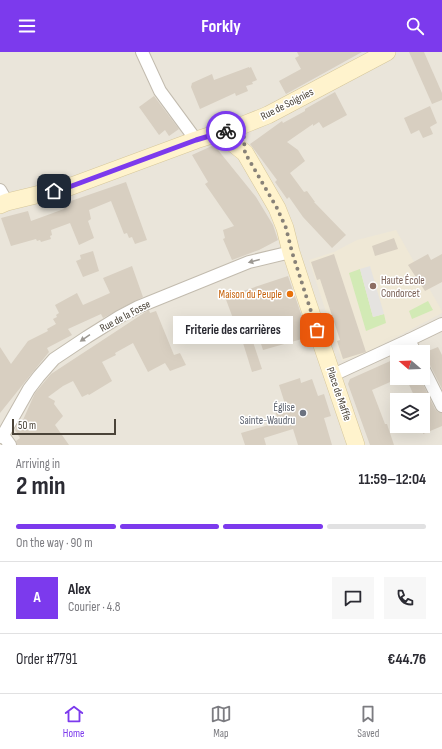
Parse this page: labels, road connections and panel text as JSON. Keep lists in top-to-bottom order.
{
  "streets": {
    "street": ["Rue de Soignies", "Rue de la Fosse", "Place de Maffle"]
  },
  "crossings": [
    ["Rue de la Fosse", "Place de Maffle"]
  ],
  "one_way": ["Rue de la Fosse"],
  "places": [
    "Haute École Condorcet",
    "Maison du Peuple",
    "Friterie des carrières",
    "Église Sainte-Waudru"
  ],
  "scale_bar": "50 m",
  "north": "left",
  "page": {
    "header": "Forkly",
    "bubble": "Friterie des carrières",
    "scale": "50 m",
    "heading": ["2 min", "Arriving in", "11:59–12:04"],
    "panel": [
      "Alex",
      "Courier · 4.8",
      "Order #7791",
      "€44.76"
    ],
    "bar": "On the way · 90 m",
    "round": "A",
    "tabs": ["Home", "Map", "Saved"]
  }
}
